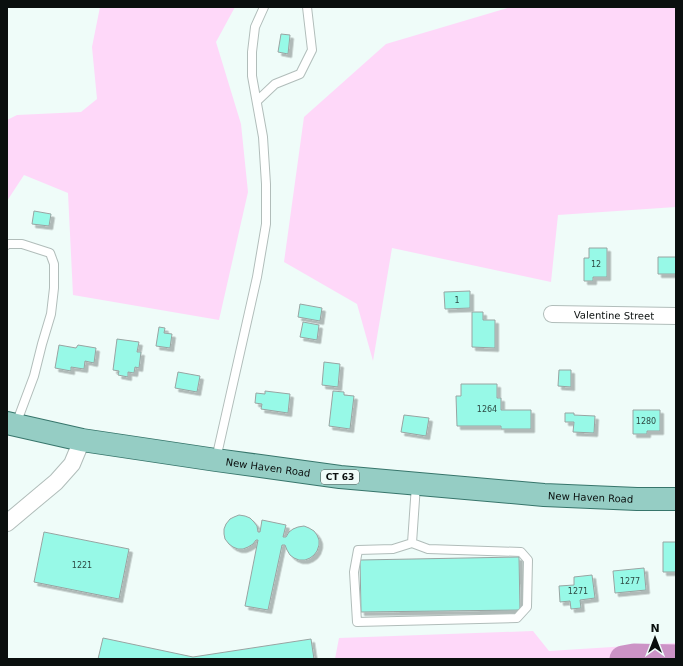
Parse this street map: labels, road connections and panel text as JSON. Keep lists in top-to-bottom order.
{
  "streets": {
    "main road": ["New Haven Road", "CT 63"],
    "street": ["Valentine Street"]
  },
  "house_numbers": [
    "12",
    "1",
    "1264",
    "1280",
    "1221",
    "1277",
    "1271"
  ],
  "north": "top"
}
